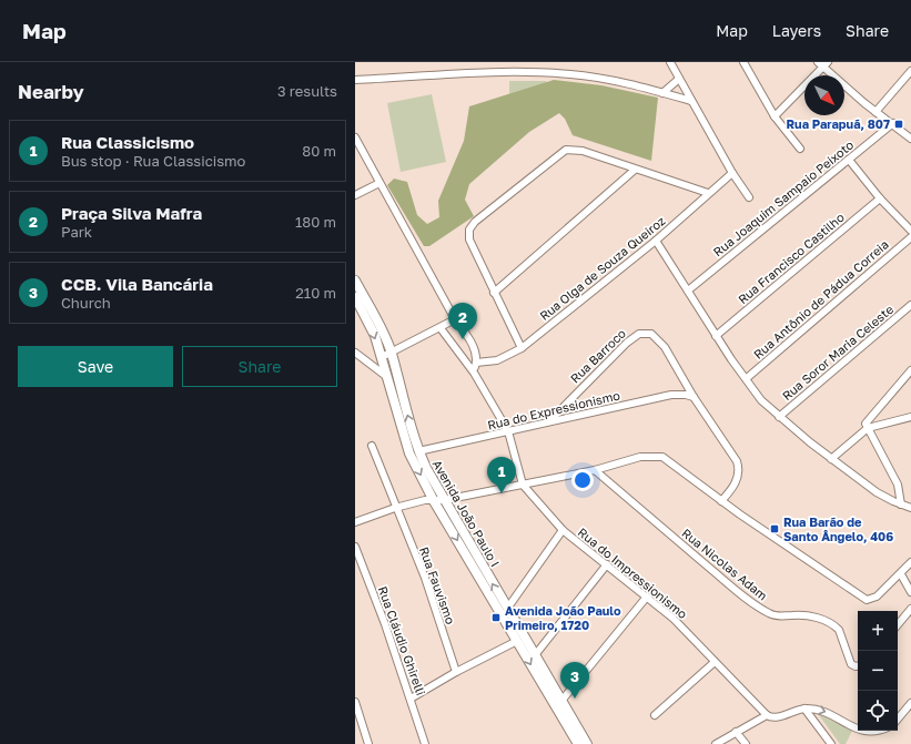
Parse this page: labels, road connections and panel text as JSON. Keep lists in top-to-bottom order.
{
  "streets": {
    "main road": ["Avenida João Paulo I"],
    "street": [
      "Rua Joaquim Sampaio Peixoto",
      "Rua Francisco Castilho",
      "Rua Olga de Souza Queiroz",
      "Rua Antônio de Pádua Correia",
      "Rua Soror Maria Celeste",
      "Rua Barroco",
      "Rua do Expressionismo",
      "Rua Nicolas Adam",
      "Rua do Impressionismo",
      "Rua Fauvismo",
      "Rua Cláudio Ghirelli"
    ]
  },
  "crossings": [
    ["Rua Barroco", "Rua do Expressionismo"],
    ["Rua do Expressionismo", "Avenida João Paulo I"]
  ],
  "places": {
    "transit": ["Rua Parapuã, 807", "Rua Barão de Santo Ângelo, 406", "Avenida João Paulo Primeiro, 1720"]
  },
  "north": "bottom right",
  "page": {
    "header": "Map",
    "nav": ["Map", "Layers", "Share"],
    "heading": ["Nearby", "3 results"],
    "list": [
      {
        "mark": "1",
        "name": "Rua Classicismo",
        "note": "Bus stop · Rua Classicismo",
        "value": "80 m"
      },
      {
        "mark": "2",
        "name": "Praça Silva Mafra",
        "note": "Park",
        "value": "180 m"
      },
      {
        "mark": "3",
        "name": "CCB. Vila Bancária",
        "note": "Church",
        "value": "210 m"
      }
    ],
    "pins": ["2", "1", "3"],
    "buttons": ["Save", "Share"],
    "map_buttons": ["+", "−"]
  }
}
